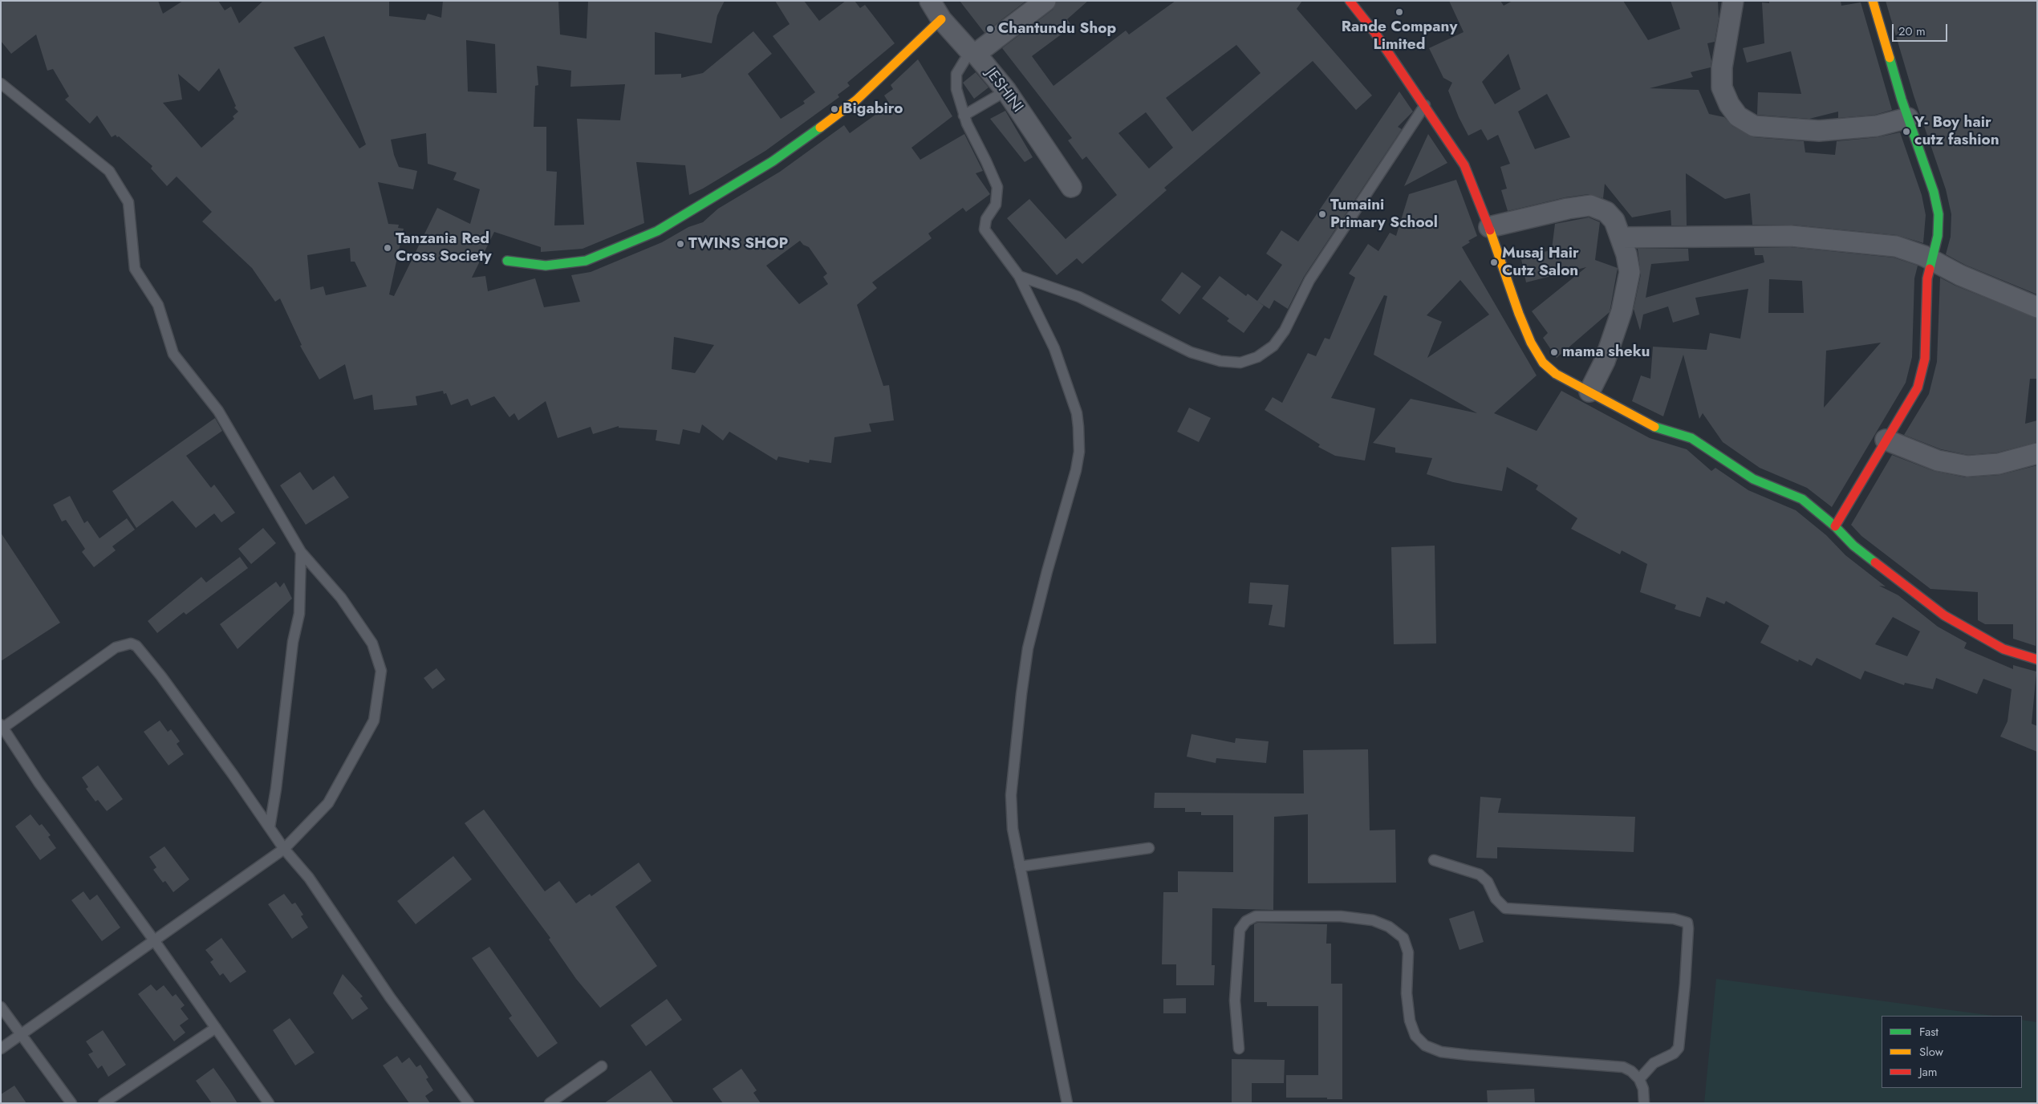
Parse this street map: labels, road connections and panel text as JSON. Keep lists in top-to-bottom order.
{
  "streets": {
    "street": ["JESHINI"]
  },
  "places": [
    "Rande Company Limited",
    "Chantundu Shop",
    "Bigabiro",
    "Y- Boy hair cutz fashion",
    "Tumaini Primary School",
    "TWINS SHOP",
    "Tanzania Red Cross Society",
    "Musaj Hair Cutz Salon",
    "mama sheku"
  ],
  "legend": ["Fast", "Slow", "Jam"],
  "scale_bar": "20 m"
}
